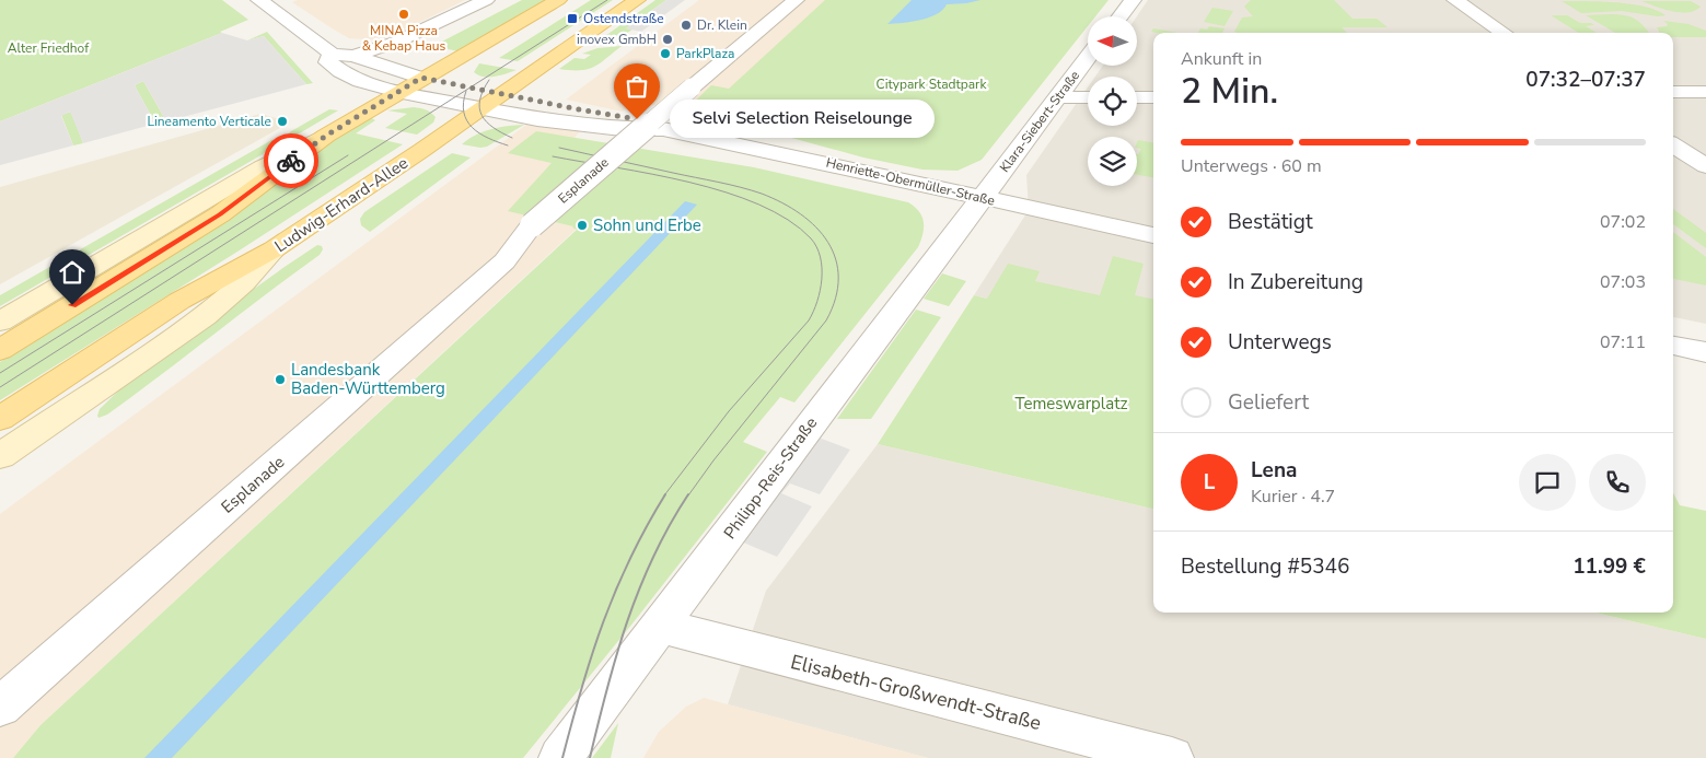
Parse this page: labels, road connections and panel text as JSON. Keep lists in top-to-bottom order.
{
  "streets": {
    "main road": ["Ludwig-Erhard-Allee"],
    "street": [
      "Klara-Siebert-Straße",
      "Esplanade",
      "Henriette-Obermüller-Straße",
      "Philipp-Reis-Straße",
      "Elisabeth-Großwendt-Straße"
    ]
  },
  "crossings": [
    ["Klara-Siebert-Straße", "Henriette-Obermüller-Straße"],
    ["Klara-Siebert-Straße", "Philipp-Reis-Straße"],
    ["Henriette-Obermüller-Straße", "Ludwig-Erhard-Allee"],
    ["Henriette-Obermüller-Straße", "Philipp-Reis-Straße"],
    ["Philipp-Reis-Straße", "Elisabeth-Großwendt-Straße"]
  ],
  "parks": ["Alter Friedhof", "Citypark Stadtpark", "Temeswarplatz"],
  "places": {
    "other": [
      "MINA Pizza & Kebap Haus",
      "Dr. Klein",
      "inovex GmbH",
      "ParkPlaza",
      "Selvi Selection Reiselounge",
      "Lineamento Verticale",
      "Sohn und Erbe",
      "Landesbank Baden-Württemberg"
    ],
    "transit": ["Ostendstraße"]
  },
  "north": "left",
  "page": {
    "heading": ["2 Min.", "Ankunft in", "07:32–07:37"],
    "panel": [
      "Lena",
      "Kurier · 4.7",
      "Bestellung #5346",
      "11.99 €"
    ],
    "bubble": "Selvi Selection Reiselounge",
    "bar": "Unterwegs · 60 m",
    "list": [
      ["Bestätigt", "07:02"],
      ["In Zubereitung", "07:03"],
      ["Unterwegs", "07:11"],
      "Geliefert"
    ],
    "round": "L"
  }
}
